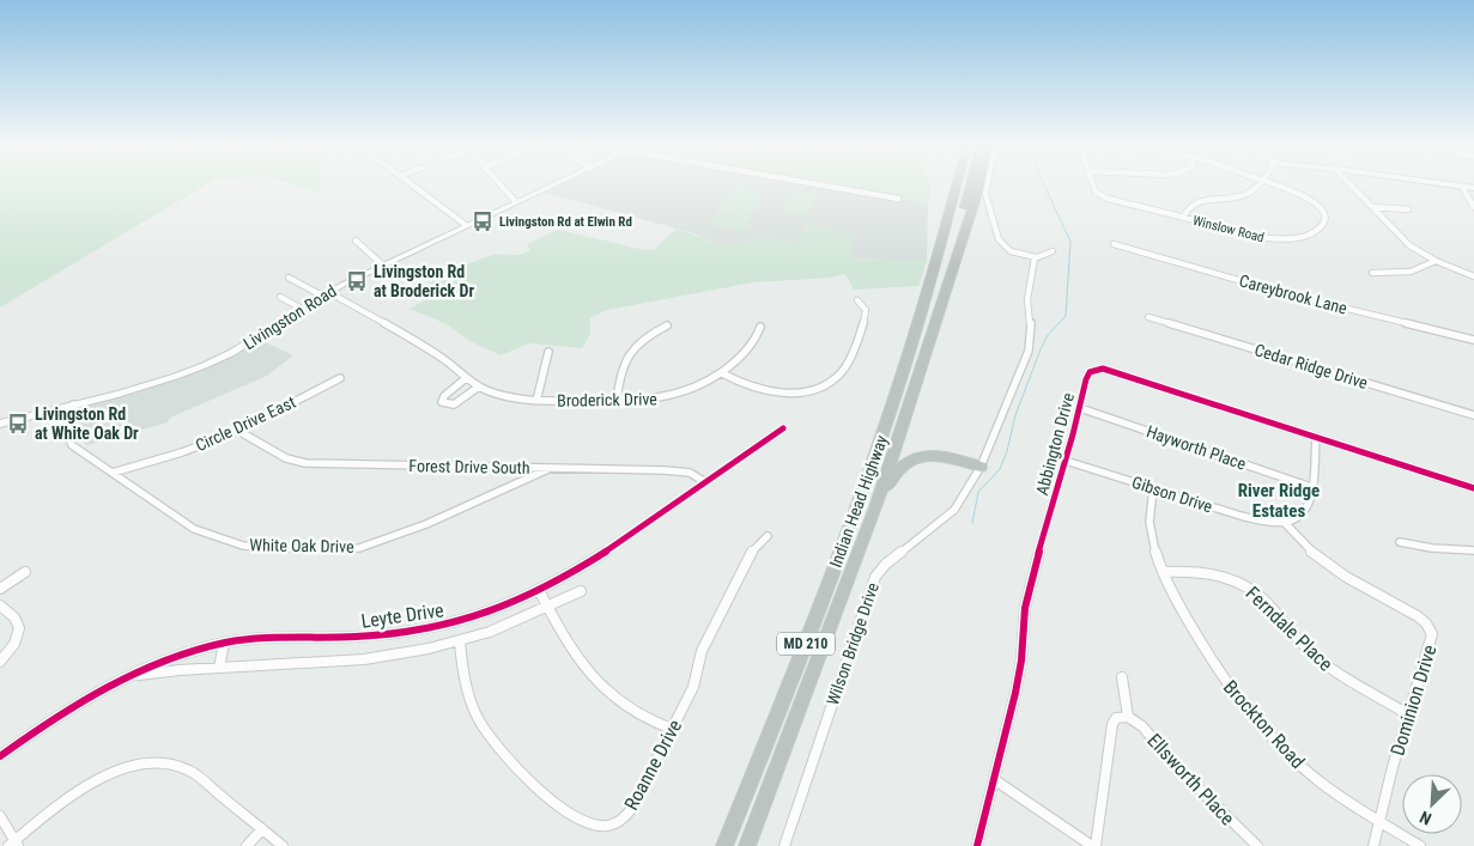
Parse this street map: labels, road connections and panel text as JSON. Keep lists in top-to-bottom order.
{
  "streets": {
    "highway": ["Indian Head Highway", "MD 210"],
    "main road": ["Livingston Road"],
    "street": [
      "Winslow Road",
      "Careybrook Lane",
      "Cedar Ridge Drive",
      "Broderick Drive",
      "Circle Drive East",
      "Abbington Drive",
      "Hayworth Place",
      "Forest Drive South",
      "Gibson Drive",
      "White Oak Drive",
      "Leyte Drive",
      "Ferndale Place",
      "Wilson Bridge Drive",
      "Dominion Drive",
      "Brockton Road",
      "Roanne Drive",
      "Ellsworth Place"
    ]
  },
  "crossings": [
    ["Livingston Road", "Broderick Drive"],
    ["Livingston Road", "White Oak Drive"],
    ["Circle Drive East", "Forest Drive South"],
    ["Circle Drive East", "White Oak Drive"],
    ["Abbington Drive", "Hayworth Place"],
    ["Abbington Drive", "Gibson Drive"],
    ["Forest Drive South", "White Oak Drive"],
    ["Forest Drive South", "Leyte Drive"],
    ["Gibson Drive", "Dominion Drive"],
    ["Gibson Drive", "Brockton Road"],
    ["Leyte Drive", "Roanne Drive"],
    ["Ferndale Place", "Dominion Drive"],
    ["Ferndale Place", "Brockton Road"],
    ["Dominion Drive", "Brockton Road"]
  ],
  "districts": ["River Ridge Estates"],
  "places": {
    "bus stop": ["Livingston Rd at Elwin Rd", "Livingston Rd at Broderick Dr", "Livingston Rd at White Oak Dr"]
  },
  "north": "bottom left"
}
